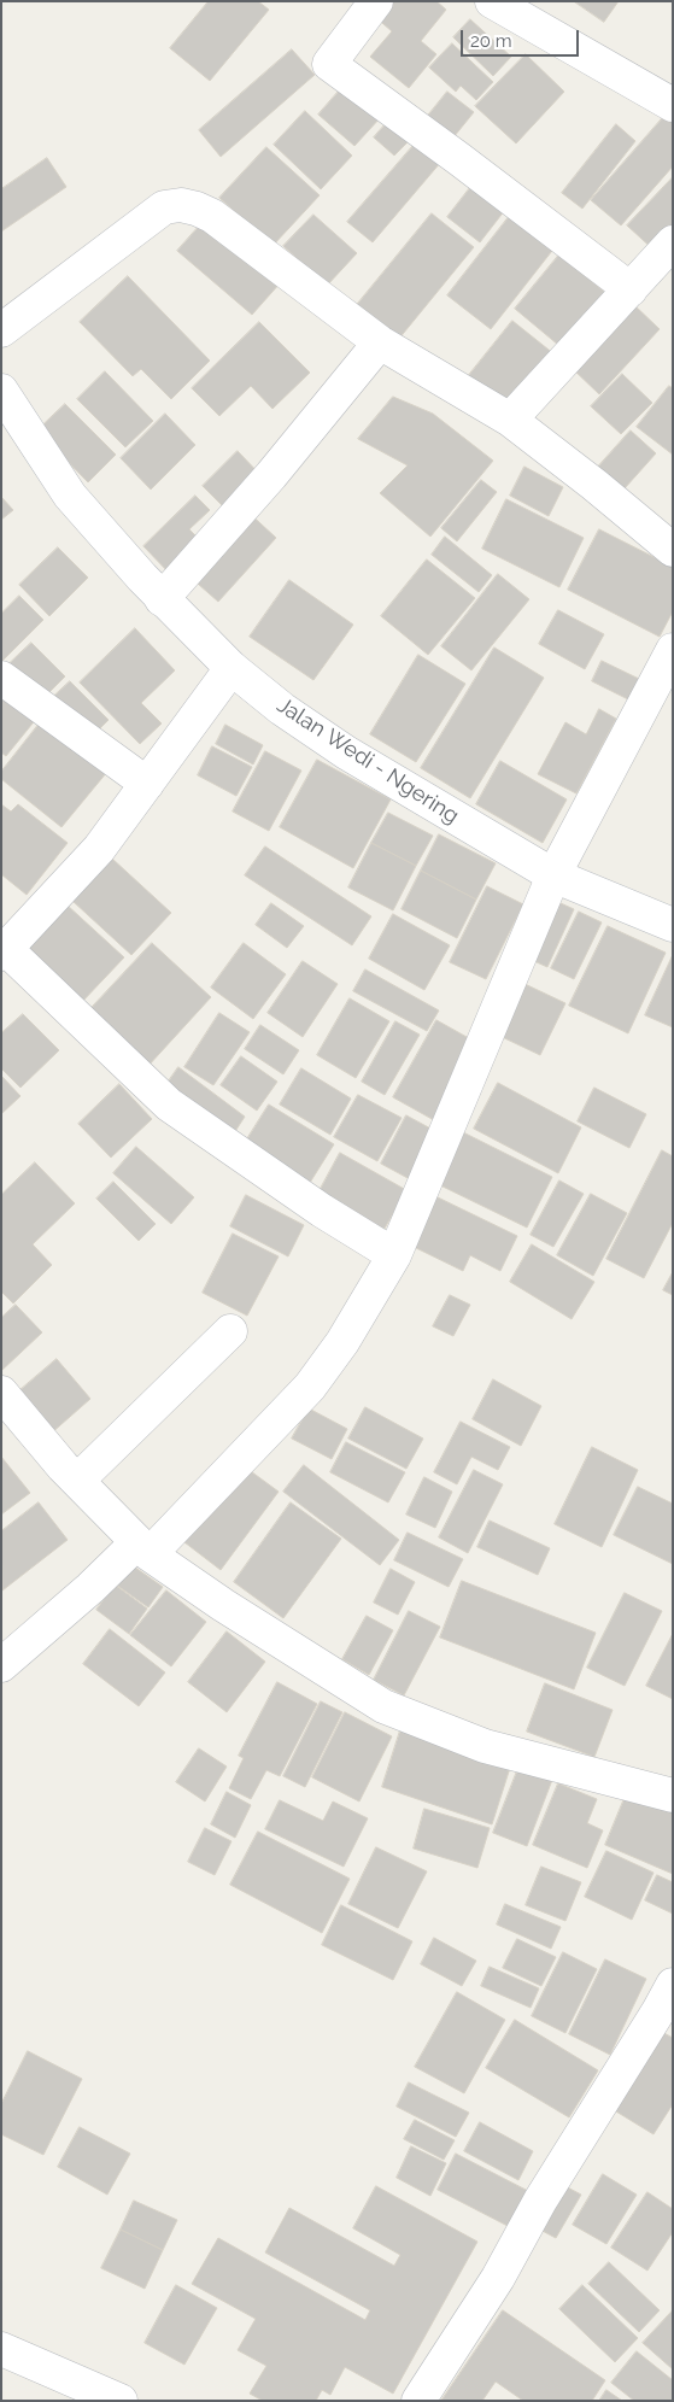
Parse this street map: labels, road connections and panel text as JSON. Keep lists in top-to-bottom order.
{
  "streets": {
    "street": ["Jalan Wedi - Ngering"]
  },
  "scale_bar": "20 m"
}
